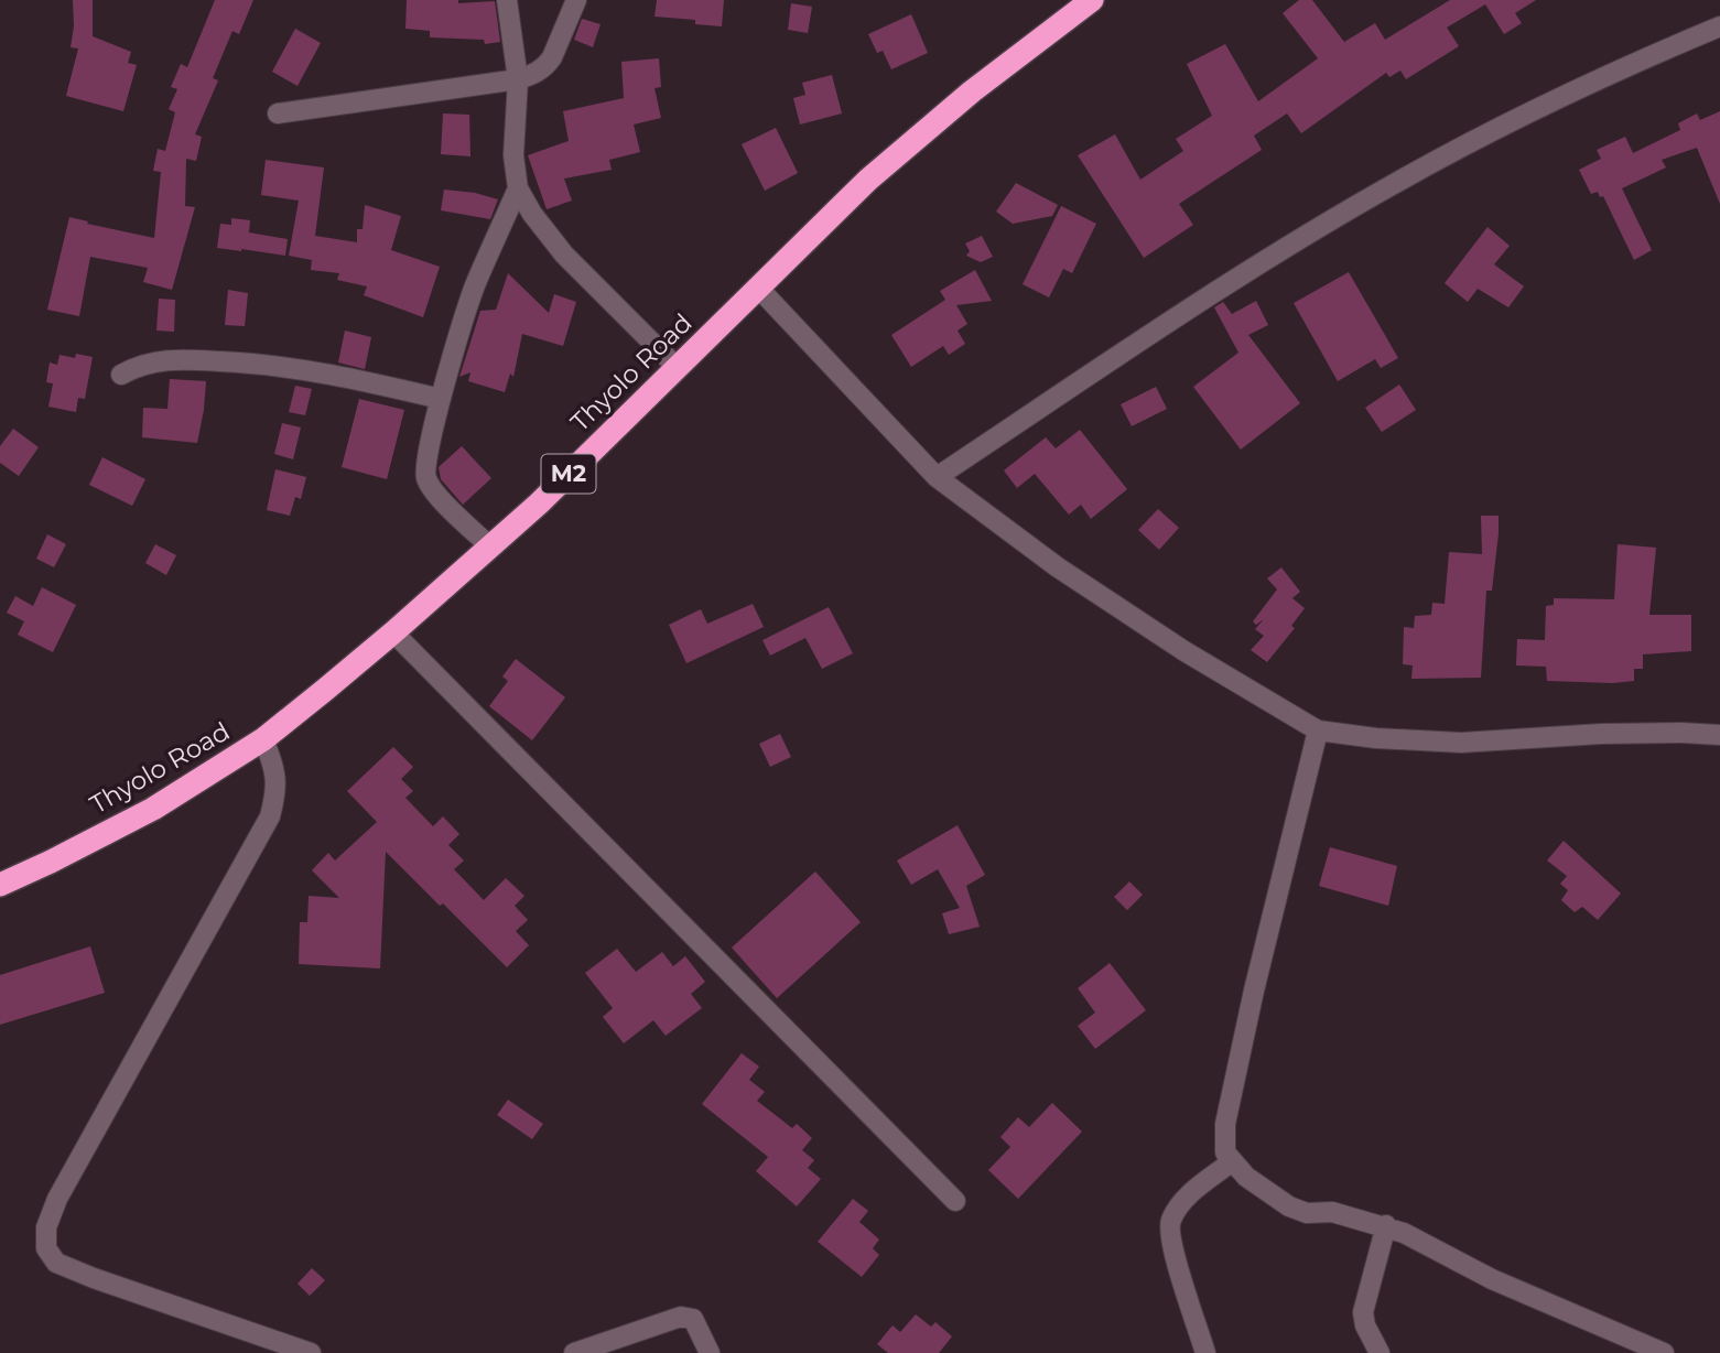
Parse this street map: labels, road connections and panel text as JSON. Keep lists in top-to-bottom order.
{
  "streets": {
    "highway": ["Thyolo Road", "M2"]
  }
}
